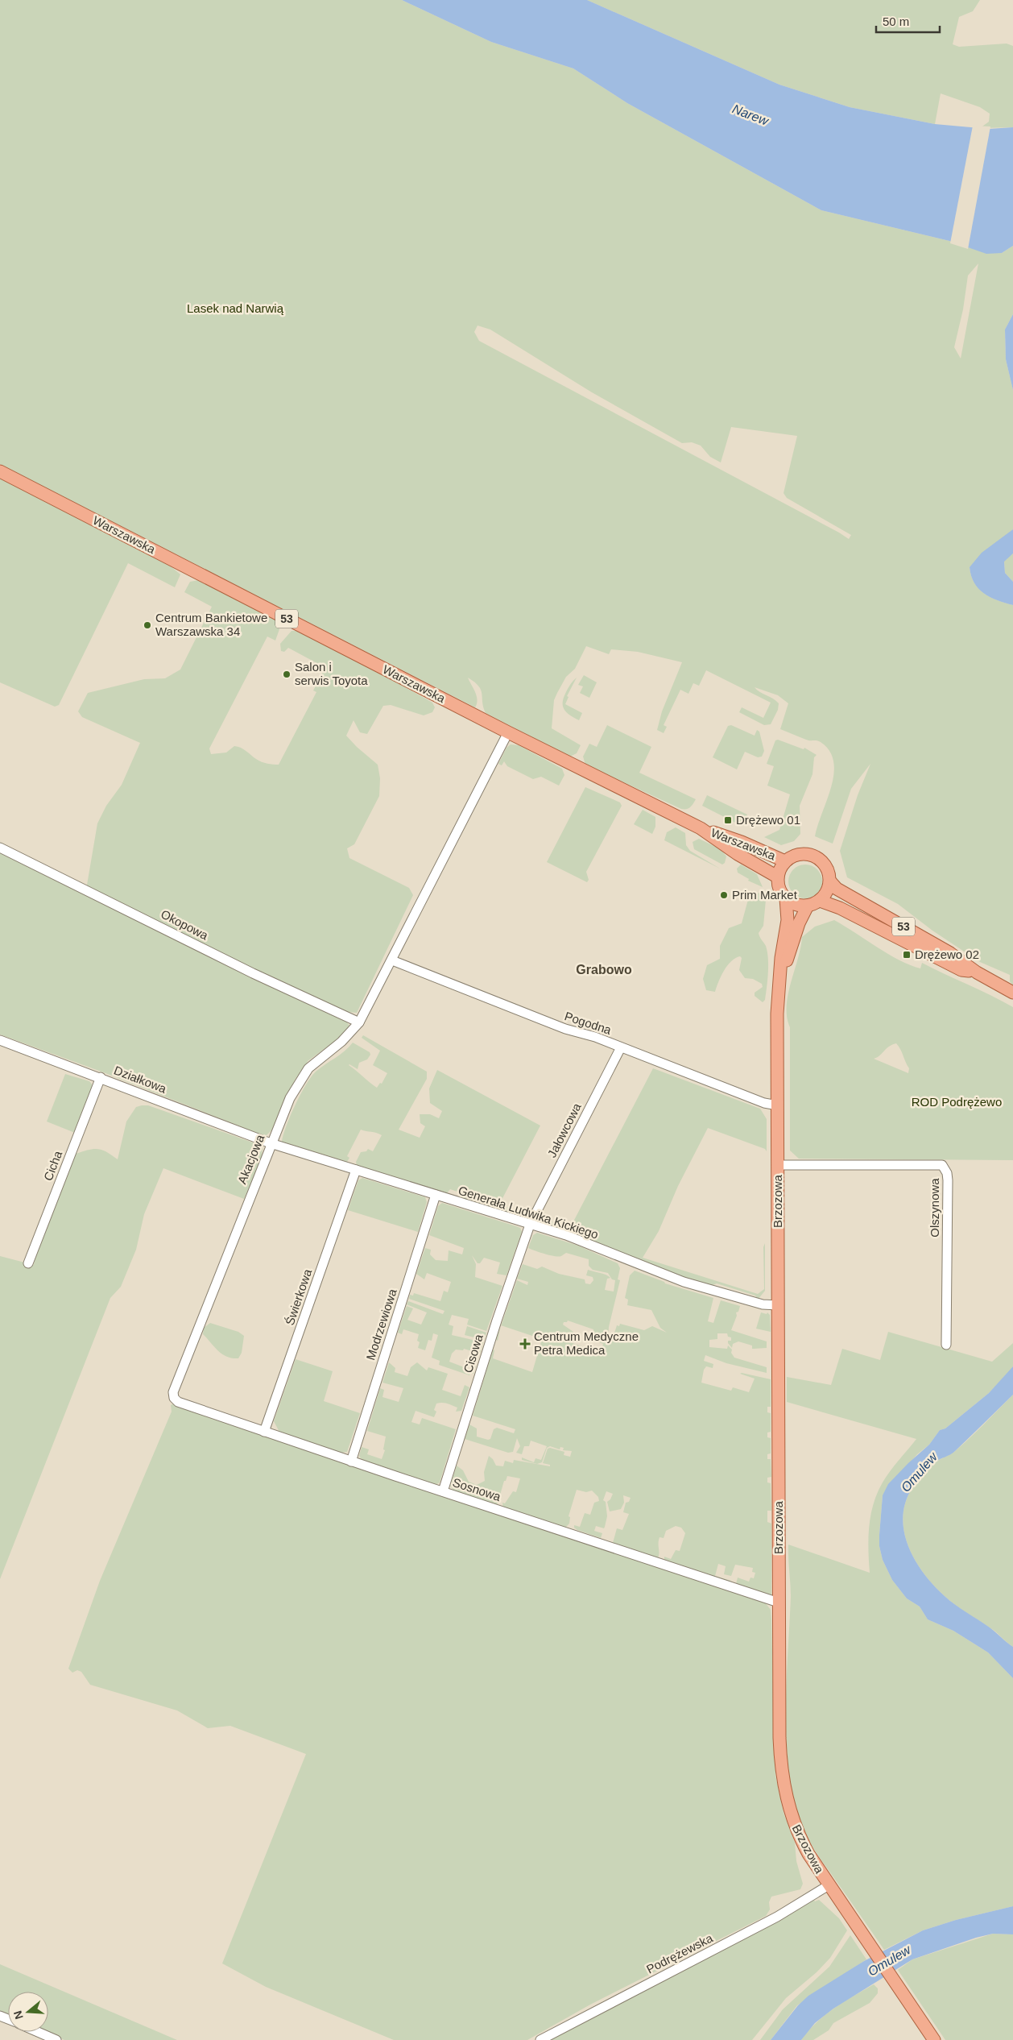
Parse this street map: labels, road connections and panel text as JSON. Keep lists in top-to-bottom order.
{
  "streets": {
    "main road": ["Warszawska", "53", "Brzozowa"],
    "street": [
      "Okopowa",
      "Pogodna",
      "Działkowa",
      "Jałowcowa",
      "Akacjowa",
      "Cicha",
      "Olszynowa",
      "Generała Ludwika Kickiego",
      "Świerkowa",
      "Modrzewiowa",
      "Cisowa",
      "Sosnowa",
      "Podrężewska"
    ]
  },
  "crossings": [
    ["Warszawska", "53"],
    ["Warszawska", "Akacjowa"],
    ["Warszawska", "Brzozowa"],
    ["53", "Brzozowa"],
    ["Okopowa", "Akacjowa"],
    ["Pogodna", "Jałowcowa"],
    ["Pogodna", "Akacjowa"],
    ["Pogodna", "Brzozowa"],
    ["Działkowa", "Akacjowa"],
    ["Działkowa", "Cicha"],
    ["Działkowa", "Generała Ludwika Kickiego"],
    ["Jałowcowa", "Generała Ludwika Kickiego"],
    ["Jałowcowa", "Cisowa"],
    ["Akacjowa", "Generała Ludwika Kickiego"],
    ["Akacjowa", "Sosnowa"],
    ["Brzozowa", "Olszynowa"],
    ["Brzozowa", "Generała Ludwika Kickiego"],
    ["Brzozowa", "Sosnowa"],
    ["Brzozowa", "Podrężewska"],
    ["Generała Ludwika Kickiego", "Świerkowa"],
    ["Generała Ludwika Kickiego", "Modrzewiowa"],
    ["Generała Ludwika Kickiego", "Cisowa"],
    ["Świerkowa", "Sosnowa"],
    ["Modrzewiowa", "Sosnowa"],
    ["Cisowa", "Sosnowa"]
  ],
  "districts": ["Grabowo"],
  "water": ["Narew", "Omulew"],
  "parks": ["Lasek nad Narwią", "ROD Podrężewo"],
  "places": {
    "other": ["Centrum Bankietowe Warszawska 34", "Salon i serwis Toyota", "Prim Market"],
    "transit": ["Drężewo 01", "Drężewo 02"],
    "health": ["Centrum Medyczne Petra Medica"]
  },
  "scale_bar": "50 m",
  "north": "left"
}
